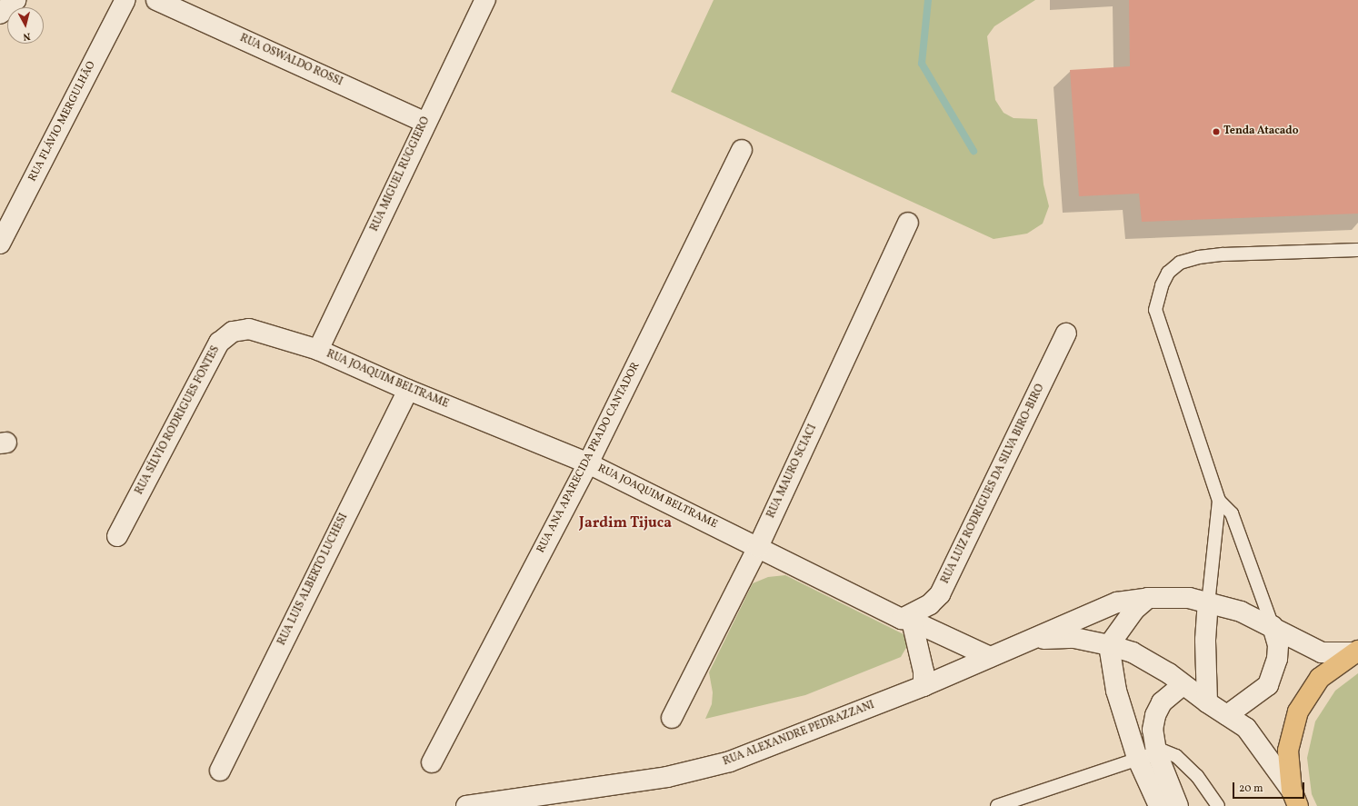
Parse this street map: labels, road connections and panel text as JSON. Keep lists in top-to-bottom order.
{
  "streets": {
    "street": [
      "RUA OSWALDO ROSSI",
      "RUA FLÁVIO MERGULHÃO",
      "RUA MIGUEL RUGGIERO",
      "RUA JOAQUIM BELTRAME",
      "RUA SÍLVIO RODRIGUES FONTES",
      "RUA ANA APARECIDA PRADO CANTADOR",
      "RUA MAURO SCIACI",
      "RUA LUIZ RODRIGUES DA SILVA BIRO-BIRO",
      "RUA LUIS ALBERTO LUCHESI",
      "RUA ALEXANDRE PEDRAZZANI"
    ]
  },
  "crossings": [
    ["RUA OSWALDO ROSSI", "RUA MIGUEL RUGGIERO"],
    ["RUA MIGUEL RUGGIERO", "RUA JOAQUIM BELTRAME"],
    ["RUA MIGUEL RUGGIERO", "RUA SÍLVIO RODRIGUES FONTES"],
    ["RUA JOAQUIM BELTRAME", "RUA SÍLVIO RODRIGUES FONTES"],
    ["RUA JOAQUIM BELTRAME", "RUA ANA APARECIDA PRADO CANTADOR"],
    ["RUA JOAQUIM BELTRAME", "RUA MAURO SCIACI"],
    ["RUA JOAQUIM BELTRAME", "RUA LUIZ RODRIGUES DA SILVA BIRO-BIRO"],
    ["RUA JOAQUIM BELTRAME", "RUA LUIS ALBERTO LUCHESI"],
    ["RUA JOAQUIM BELTRAME", "RUA ALEXANDRE PEDRAZZANI"]
  ],
  "districts": ["Jardim Tijuca"],
  "places": ["Tenda Atacado"],
  "scale_bar": "20 m",
  "north": "bottom"
}
